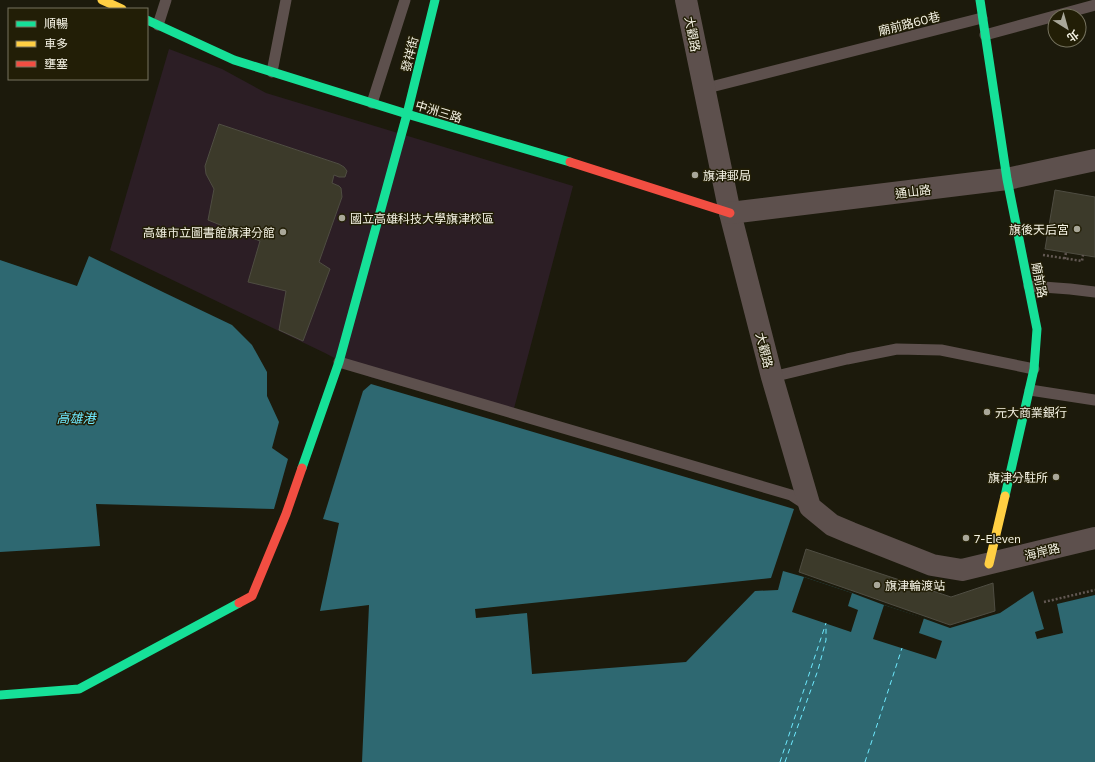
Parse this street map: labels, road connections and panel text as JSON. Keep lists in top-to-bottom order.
{
  "streets": {
    "street": [
      "大觀路",
      "發祥街",
      "中洲三路",
      "通山路",
      "廟前路",
      "海岸路"
    ],
    "lane": ["廟前路60巷"]
  },
  "crossings": [
    ["廟前路60巷", "大觀路"],
    ["廟前路60巷", "廟前路"],
    ["大觀路", "中洲三路"],
    ["大觀路", "通山路"],
    ["發祥街", "中洲三路"],
    ["中洲三路", "通山路"],
    ["通山路", "廟前路"],
    ["廟前路", "海岸路"]
  ],
  "water": ["高雄港"],
  "places": [
    "旗津郵局",
    "國立高雄科技大學旗津校區",
    "旗後天后宮",
    "高雄市立圖書館旗津分館",
    "元大商業銀行",
    "旗津分駐所",
    "7-Eleven",
    "旗津輪渡站"
  ],
  "legend": ["順暢", "車多", "壅塞"],
  "north": "bottom right"
}
